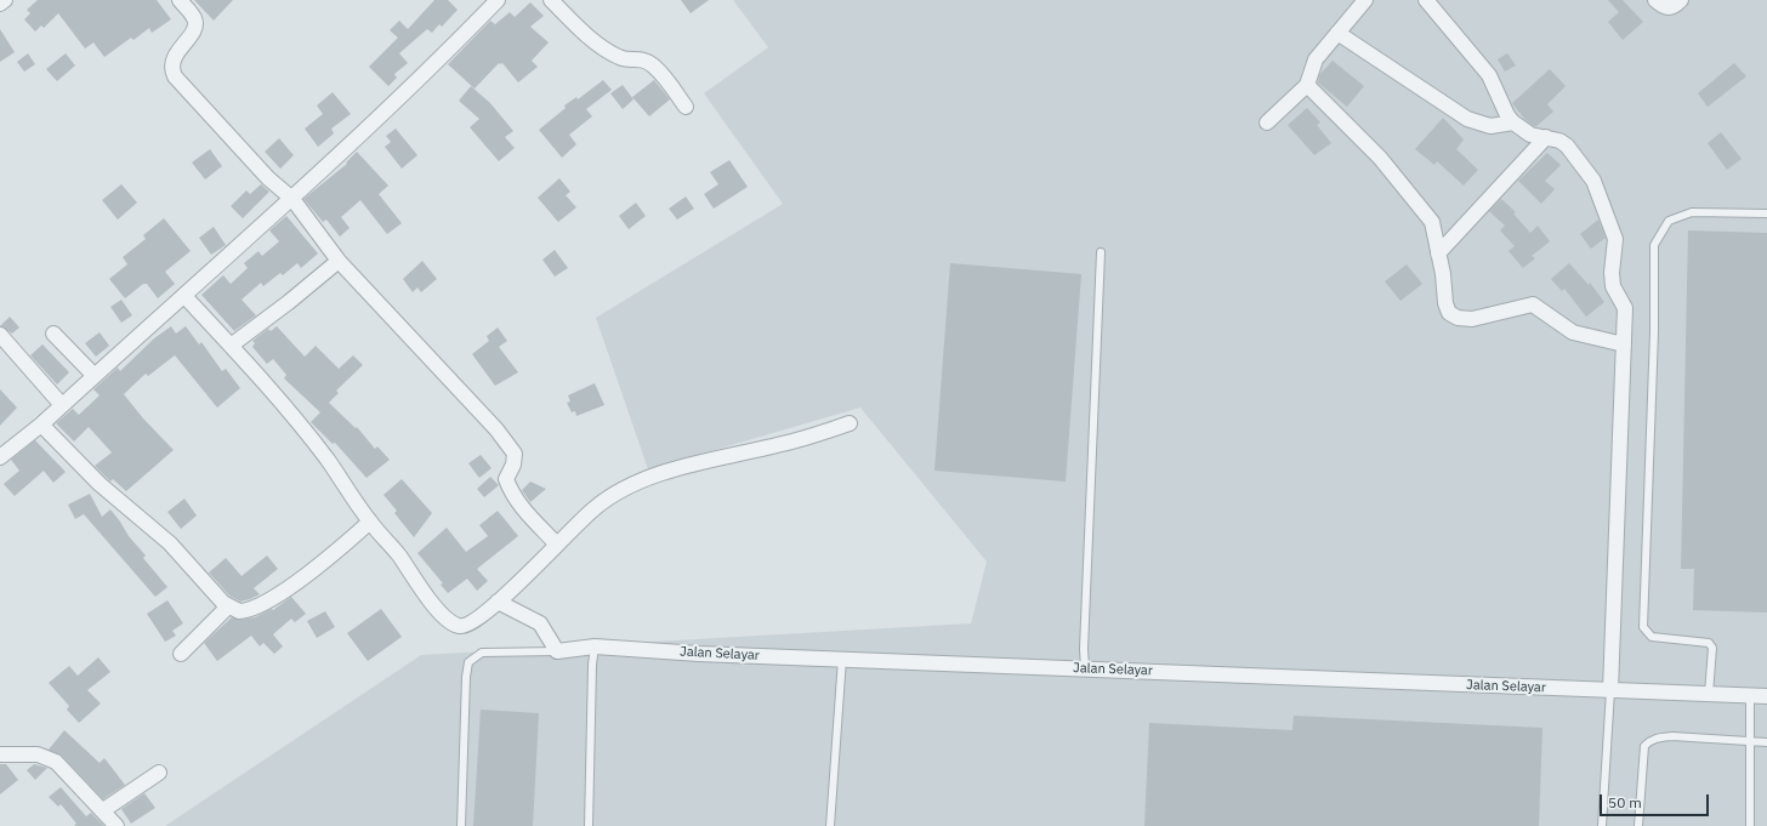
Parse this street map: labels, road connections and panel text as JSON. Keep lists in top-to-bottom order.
{
  "streets": {
    "street": ["Jalan Selayar"]
  },
  "scale_bar": "50 m"
}
